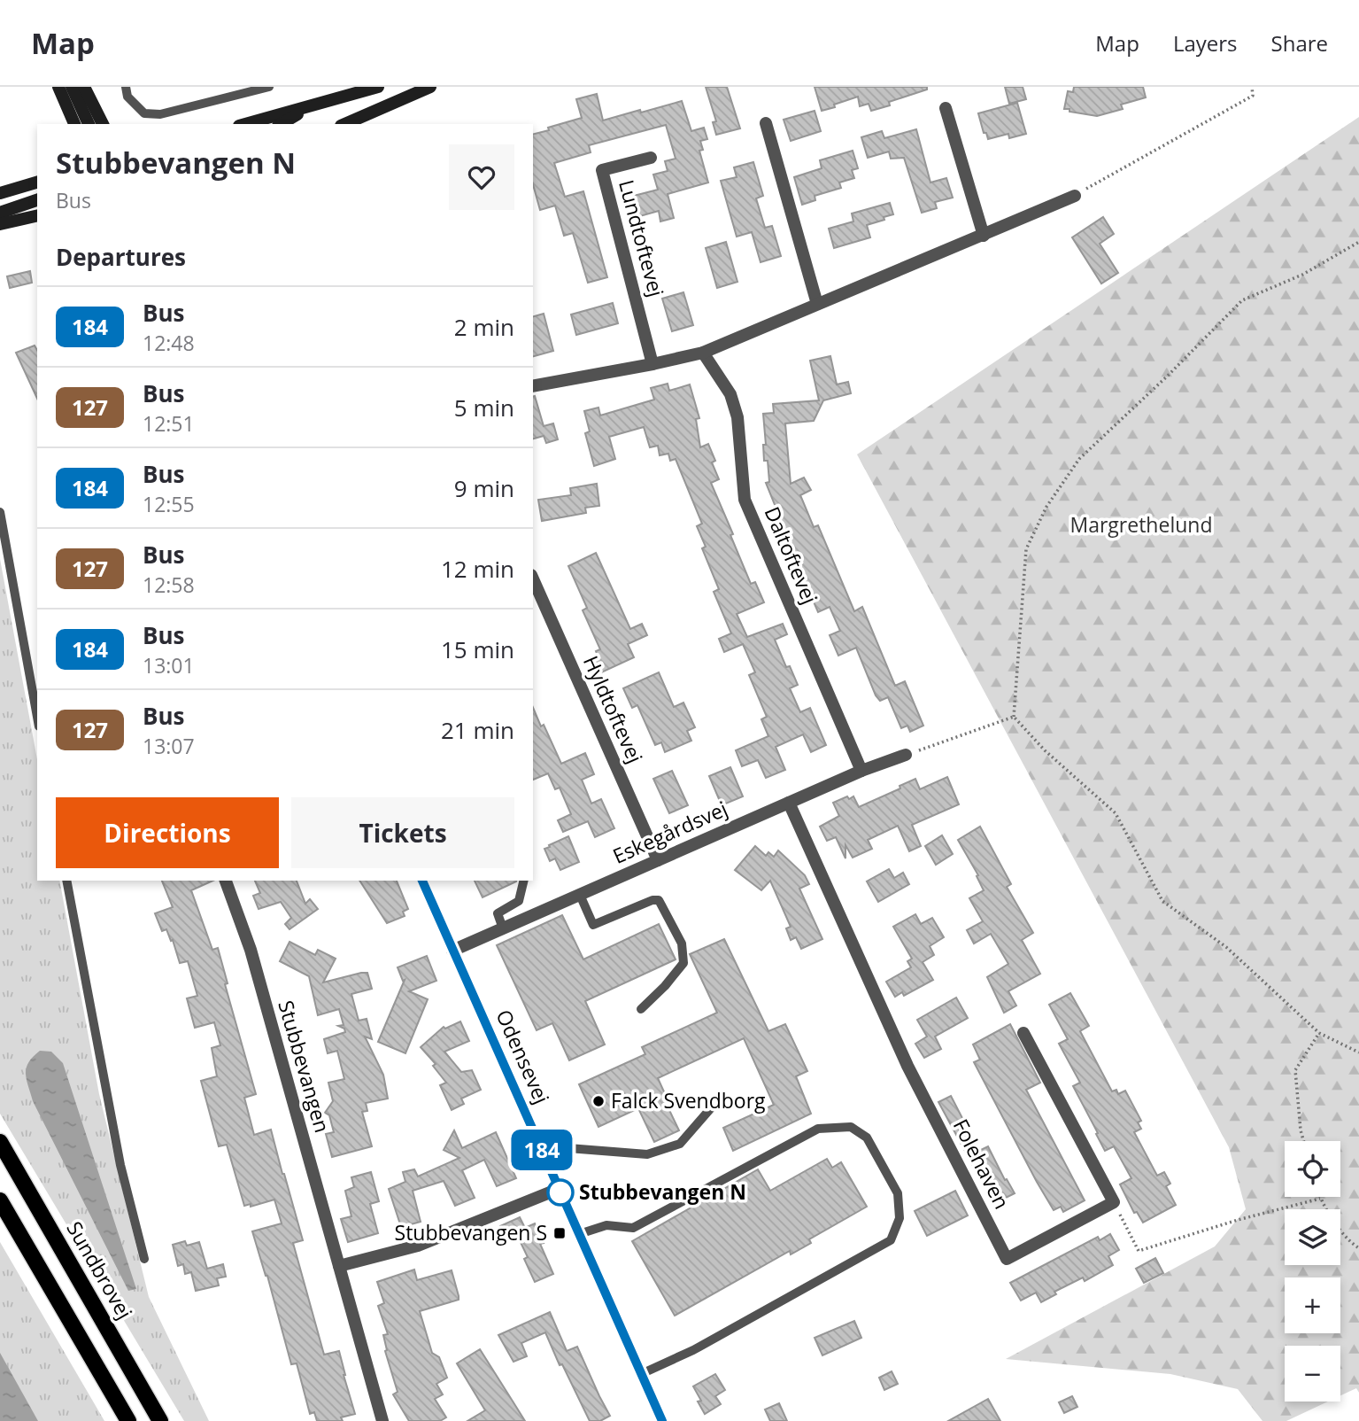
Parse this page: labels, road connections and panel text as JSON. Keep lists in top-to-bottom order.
{
  "streets": {
    "main road": ["Sundbrovej"],
    "street": [
      "Lundtoftevej",
      "Daltoftevej",
      "Hyldtoftevej",
      "Eskegårdsvej",
      "Odensevej",
      "Stubbevangen",
      "Folehaven"
    ]
  },
  "crossings": [
    ["Daltoftevej", "Eskegårdsvej"],
    ["Hyldtoftevej", "Eskegårdsvej"],
    ["Eskegårdsvej", "Odensevej"],
    ["Eskegårdsvej", "Folehaven"]
  ],
  "parks": ["Margrethelund"],
  "places": {
    "other": ["Falck Svendborg", "Stubbevangen N"],
    "transit": ["Stubbevangen S"]
  },
  "lines": ["bus line 184"],
  "page": {
    "header": "Map",
    "nav": ["Map", "Layers", "Share"],
    "on_map": "184",
    "heading": [
      ["Stubbevangen N", "Bus"],
      "Departures"
    ],
    "list": [
      {
        "mark": "184",
        "name": "Bus",
        "note": "12:48",
        "value": "2 min"
      },
      {
        "mark": "127",
        "name": "Bus",
        "note": "12:51",
        "value": "5 min"
      },
      {
        "mark": "184",
        "name": "Bus",
        "note": "12:55",
        "value": "9 min"
      },
      {
        "mark": "127",
        "name": "Bus",
        "note": "12:58",
        "value": "12 min"
      },
      {
        "mark": "184",
        "name": "Bus",
        "note": "13:01",
        "value": "15 min"
      },
      {
        "mark": "127",
        "name": "Bus",
        "note": "13:07",
        "value": "21 min"
      }
    ],
    "buttons": ["Directions", "Tickets"],
    "map_buttons": ["+", "−"]
  }
}
